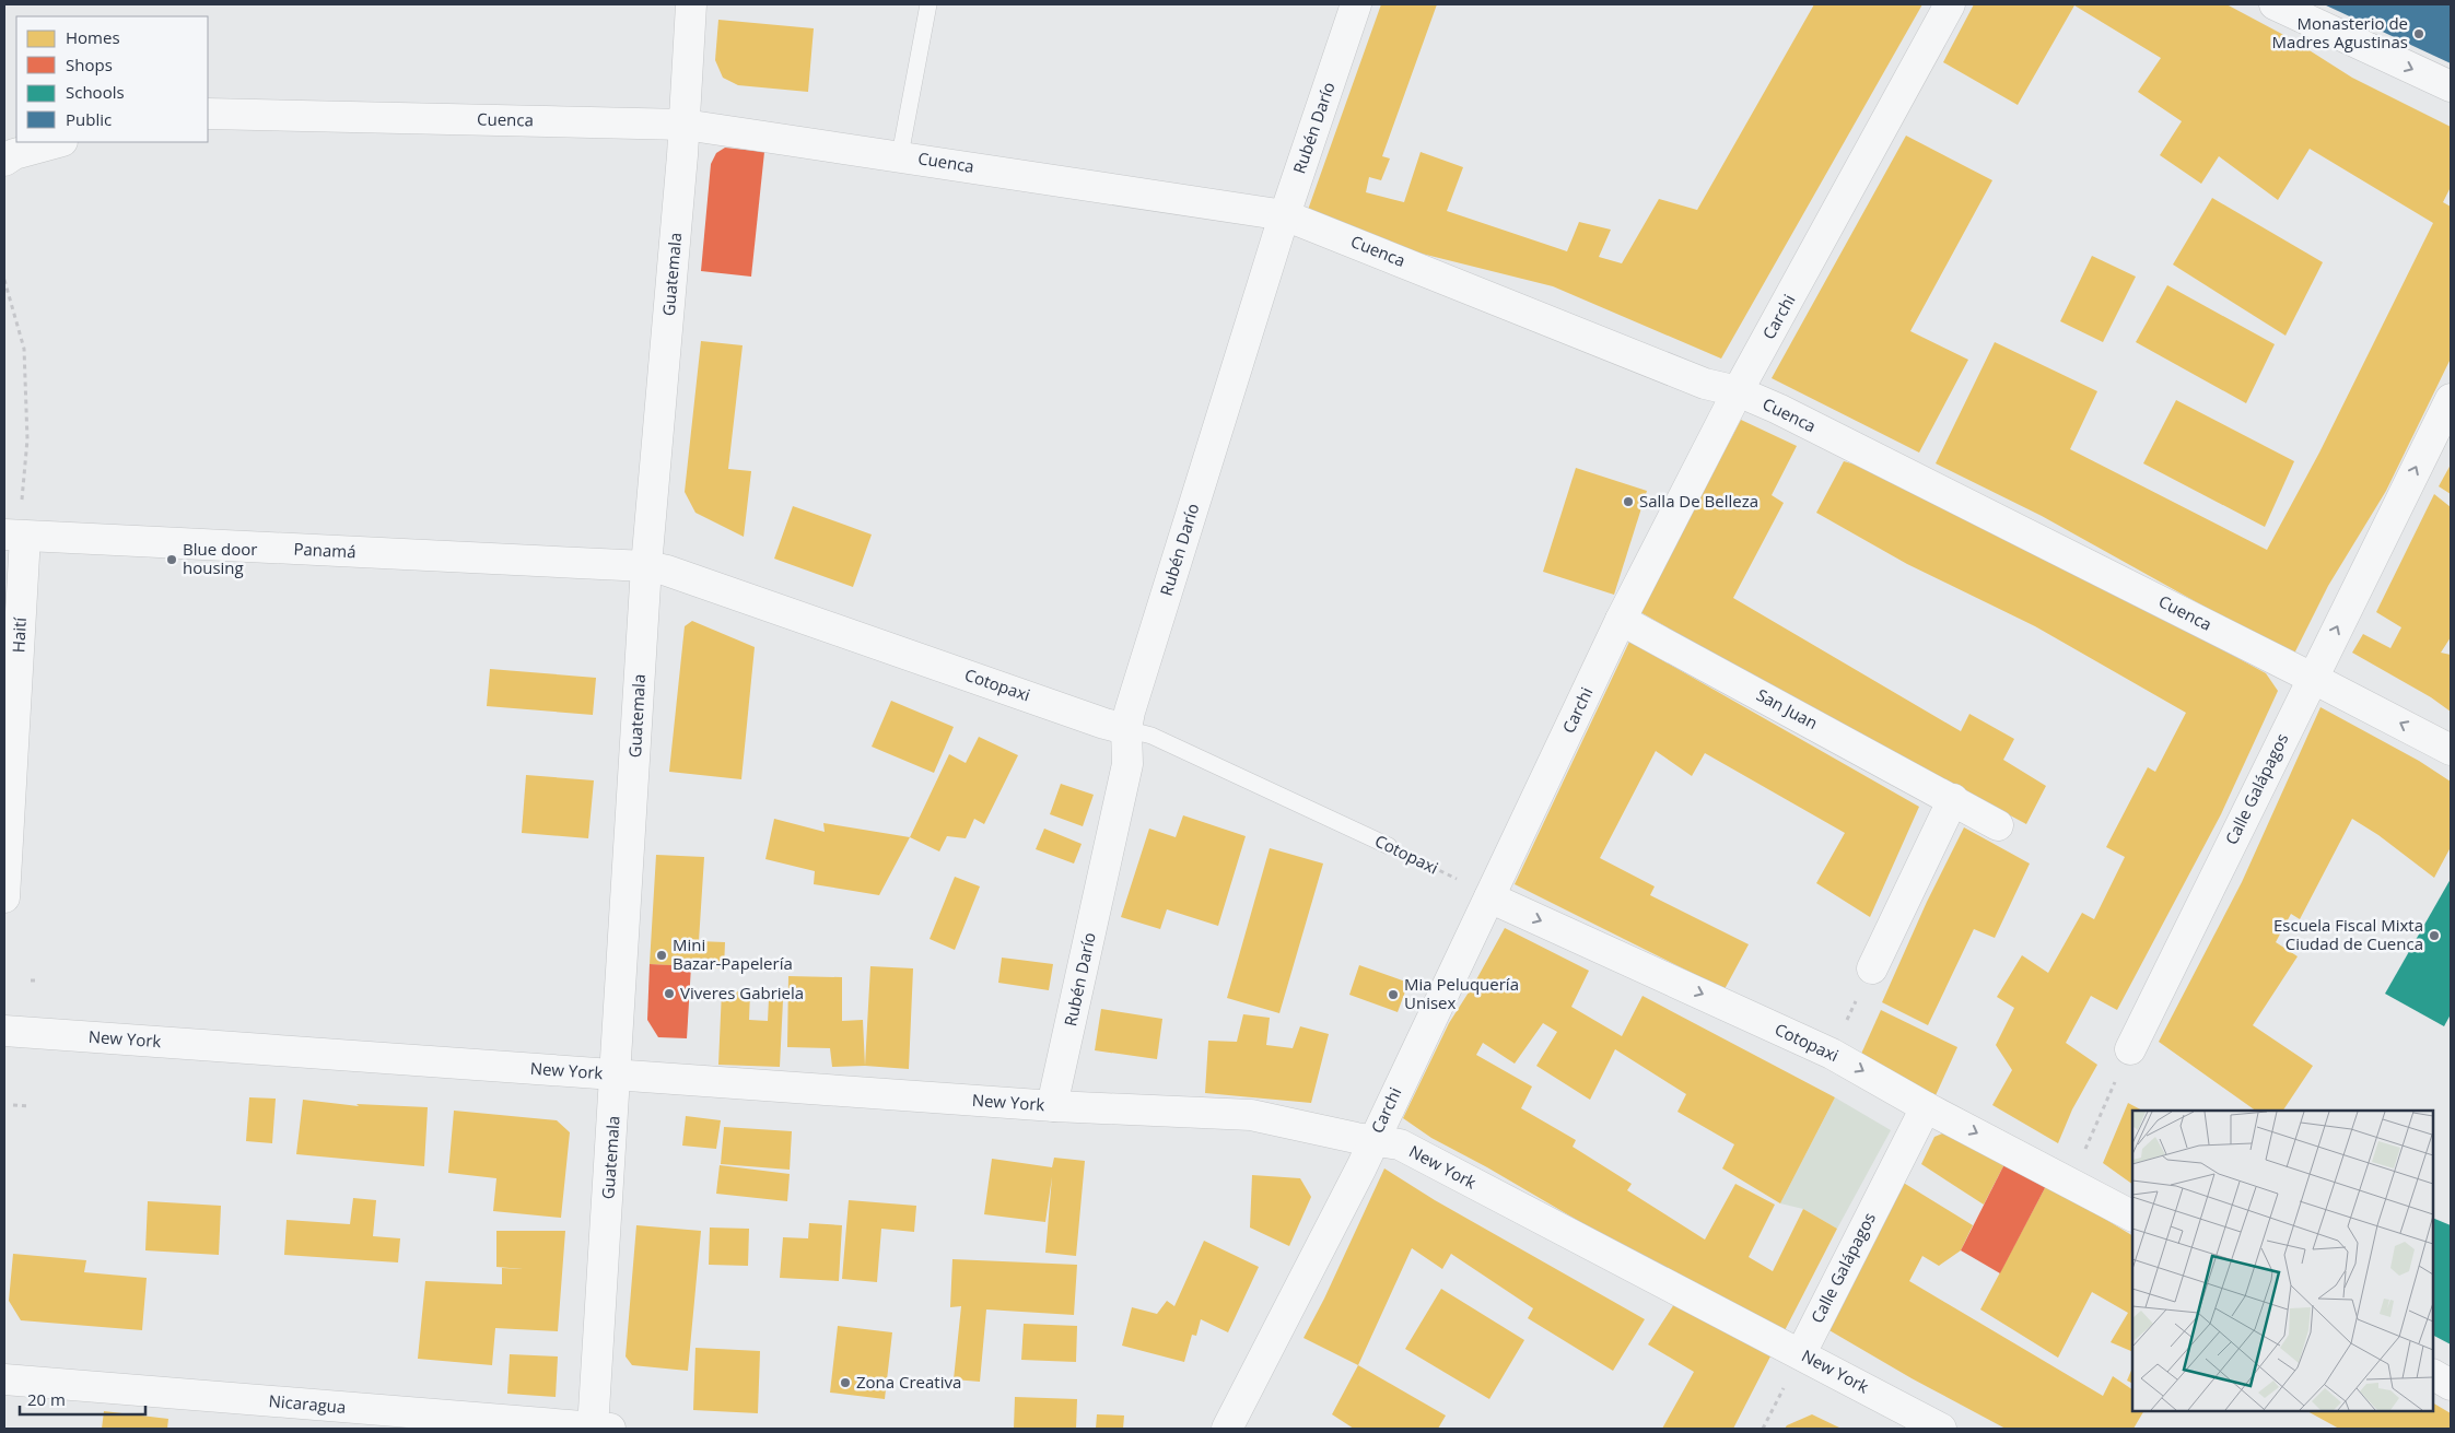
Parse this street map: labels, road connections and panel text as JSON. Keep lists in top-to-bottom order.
{
  "streets": {
    "street": [
      "Cuenca",
      "Rubén Darío",
      "Guatemala",
      "Carchi",
      "Panamá",
      "Haití",
      "Cotopaxi",
      "San Juan",
      "Calle Galápagos",
      "New York",
      "Nicaragua"
    ]
  },
  "crossings": [
    ["Cuenca", "Rubén Darío"],
    ["Cuenca", "Guatemala"],
    ["Cuenca", "Carchi"],
    ["Cuenca", "Calle Galápagos"],
    ["Rubén Darío", "Cotopaxi"],
    ["Rubén Darío", "New York"],
    ["Guatemala", "Panamá"],
    ["Guatemala", "Cotopaxi"],
    ["Guatemala", "New York"],
    ["Guatemala", "Nicaragua"],
    ["Carchi", "Cotopaxi"],
    ["Carchi", "San Juan"],
    ["Carchi", "New York"],
    ["Panamá", "Haití"],
    ["Panamá", "Cotopaxi"],
    ["Cotopaxi", "Calle Galápagos"],
    ["Calle Galápagos", "New York"]
  ],
  "one_way": ["Cotopaxi"],
  "places": [
    "Monasterio de Madres Agustinas",
    "Salla De Belleza",
    "Blue door housing",
    "Escuela Fiscal Mixta Ciudad de Cuenca",
    "Mini Bazar-Papelería",
    "Viveres Gabriela",
    "Mia Peluquería Unisex",
    "Zona Creativa"
  ],
  "legend": [
    "Homes",
    "Shops",
    "Schools",
    "Public"
  ],
  "scale_bar": "20 m"
}
